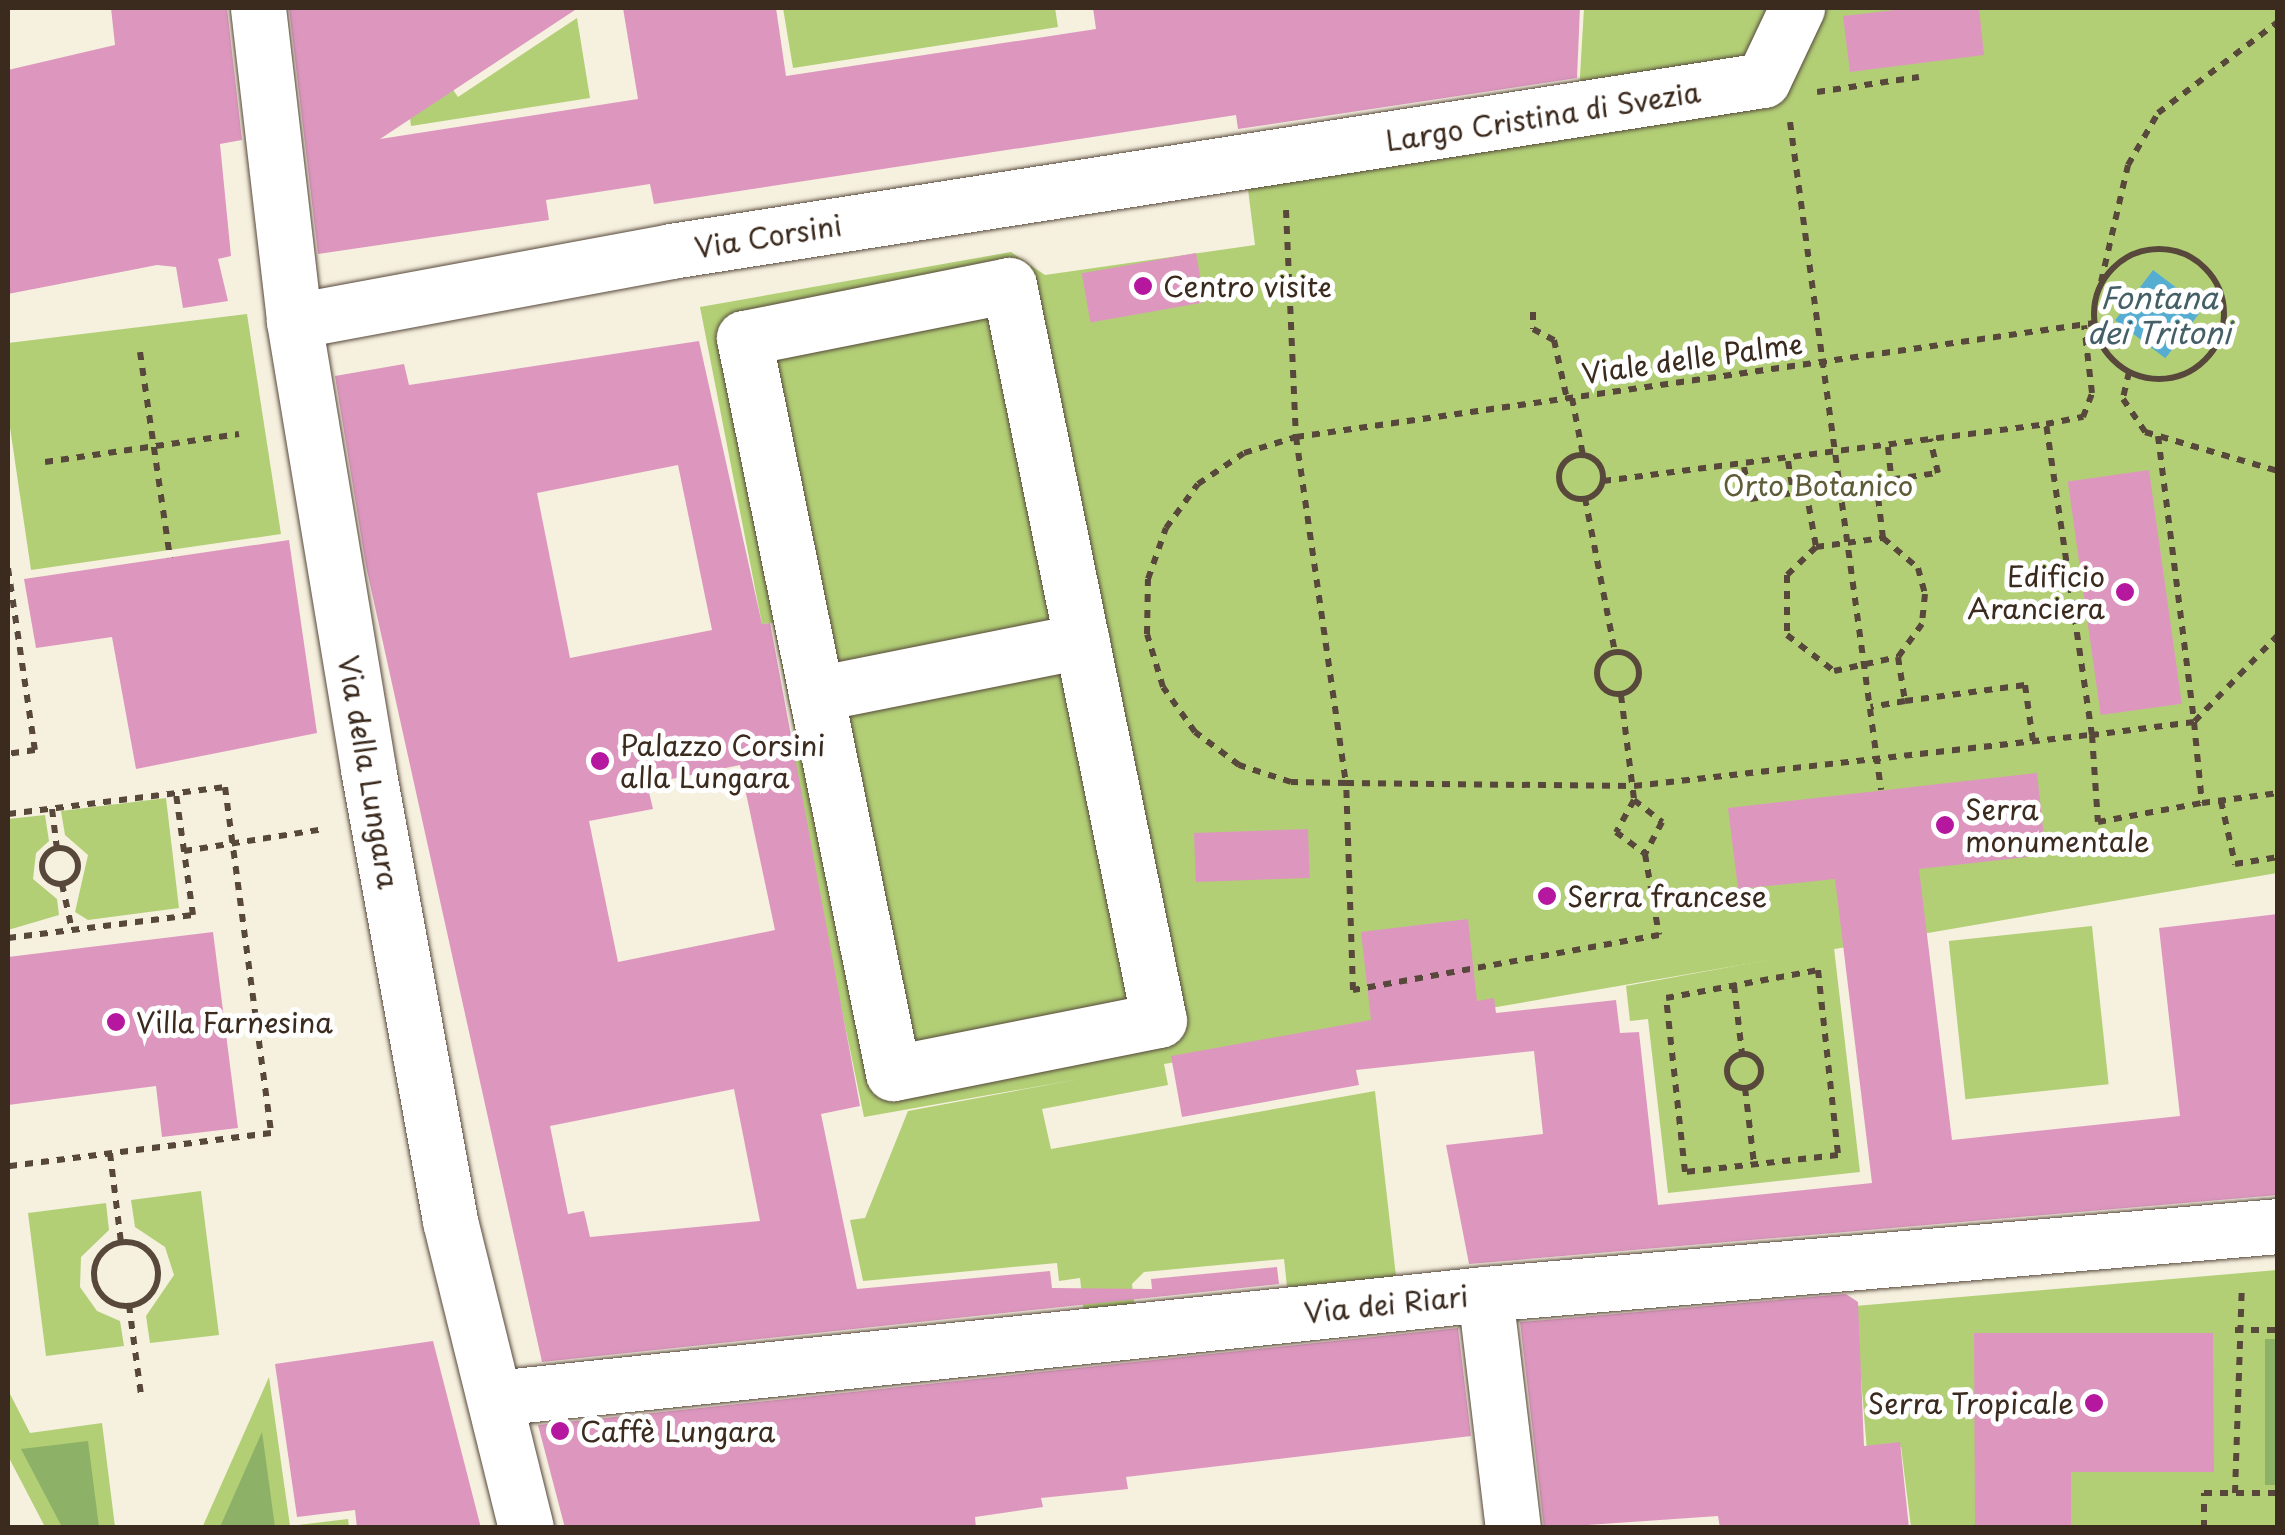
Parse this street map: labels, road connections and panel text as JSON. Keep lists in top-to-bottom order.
{
  "streets": {
    "street": [
      "Largo Cristina di Svezia",
      "Via Corsini",
      "Via della Lungara",
      "Via dei Riari"
    ],
    "path": ["Viale delle Palme"]
  },
  "crossings": [
    ["Largo Cristina di Svezia", "Via Corsini"],
    ["Via Corsini", "Via della Lungara"],
    ["Via della Lungara", "Via dei Riari"]
  ],
  "water": ["Fontana dei Tritoni"],
  "parks": ["Orto Botanico"],
  "places": [
    "Centro visite",
    "Edificio Aranciera",
    "Palazzo Corsini alla Lungara",
    "Serra monumentale",
    "Serra francese",
    "Villa Farnesina",
    "Serra Tropicale",
    "Caffè Lungara"
  ]
}
